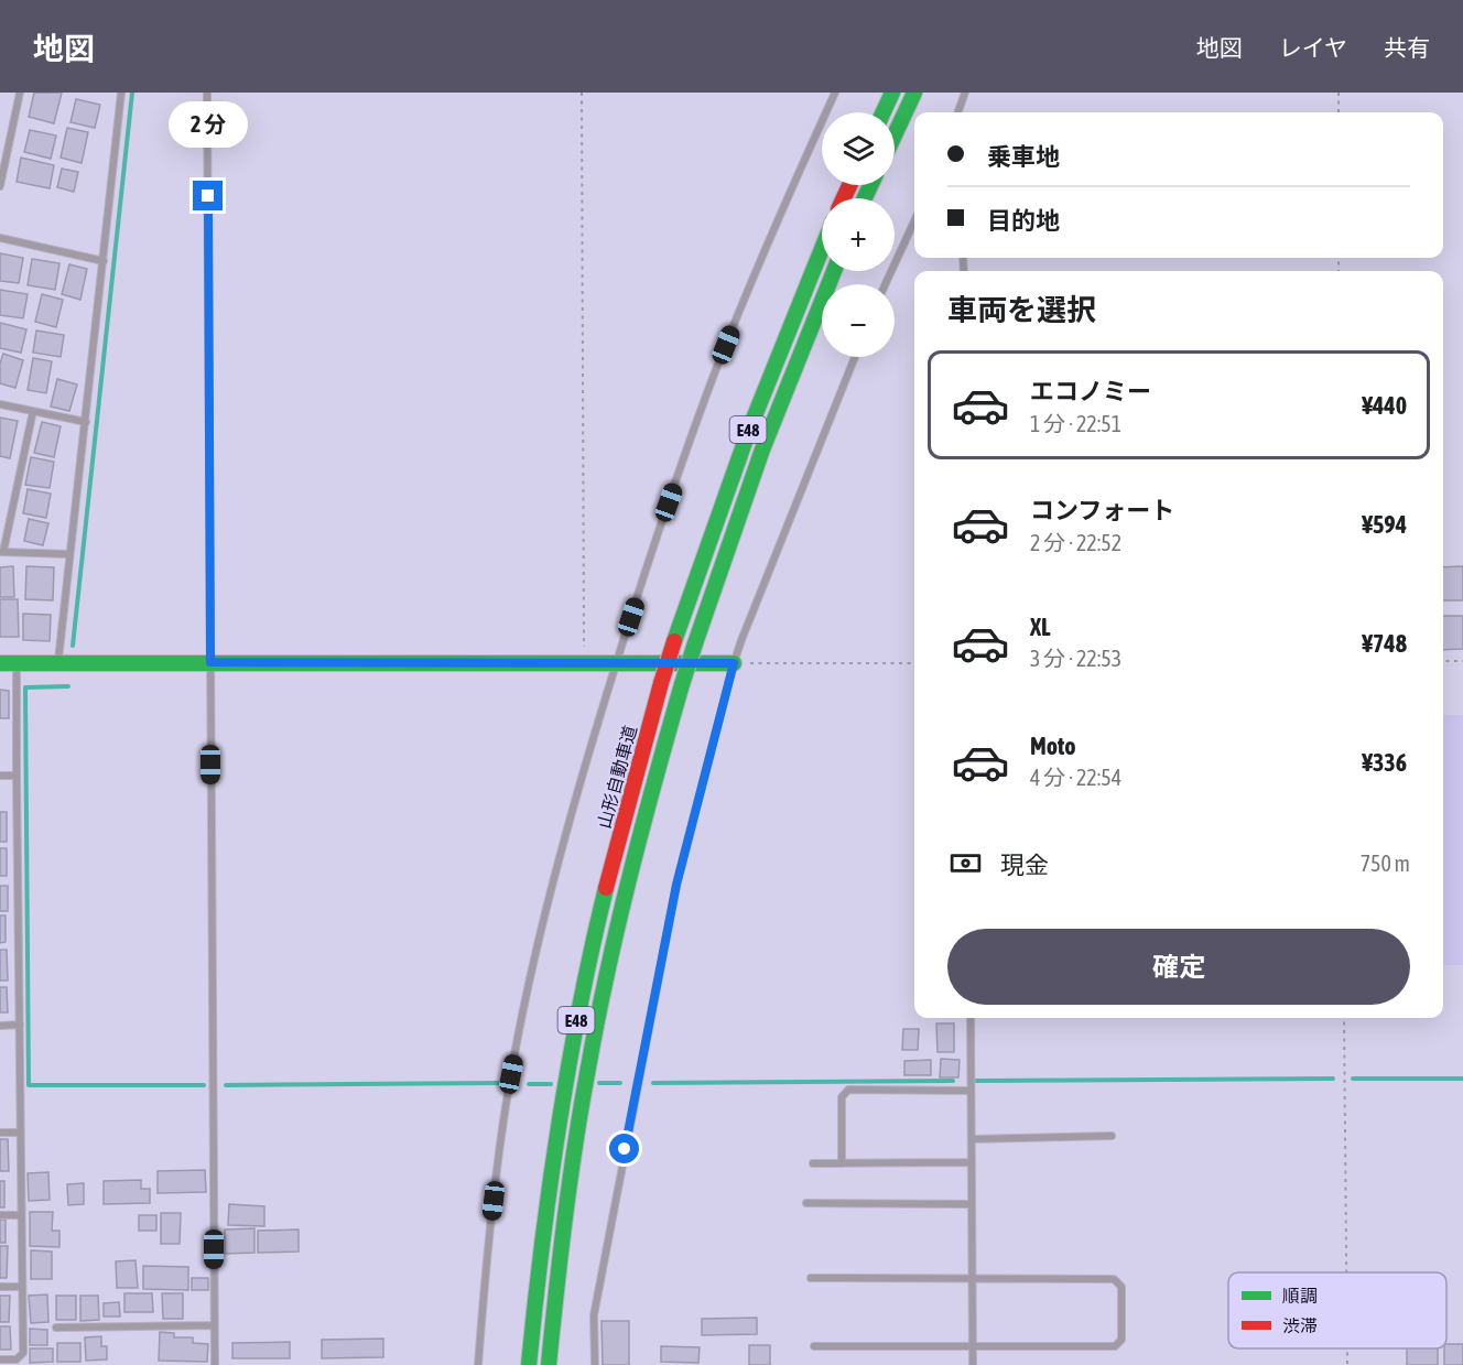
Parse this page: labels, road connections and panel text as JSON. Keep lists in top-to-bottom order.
{
  "streets": {
    "main road": ["E48", "山形自動車道"]
  },
  "legend": ["順調", "渋滞"],
  "page": {
    "header": "地図",
    "nav": ["地図", "レイヤ", "共有"],
    "bubble": "2 分",
    "map_buttons": ["+", "−"],
    "banner": ["乗車地", "目的地"],
    "heading": "車両を選択",
    "list": [
      {
        "name": "エコノミー",
        "note": "1 分 · 22:51",
        "value": "¥440"
      },
      {
        "name": "コンフォート",
        "note": "2 分 · 22:52",
        "value": "¥594"
      },
      {
        "name": "XL",
        "note": "3 分 · 22:53",
        "value": "¥748"
      },
      {
        "name": "Moto",
        "note": "4 分 · 22:54",
        "value": "¥336"
      }
    ],
    "pay": ["現金", "750 m"],
    "buttons": "確定"
  }
}
